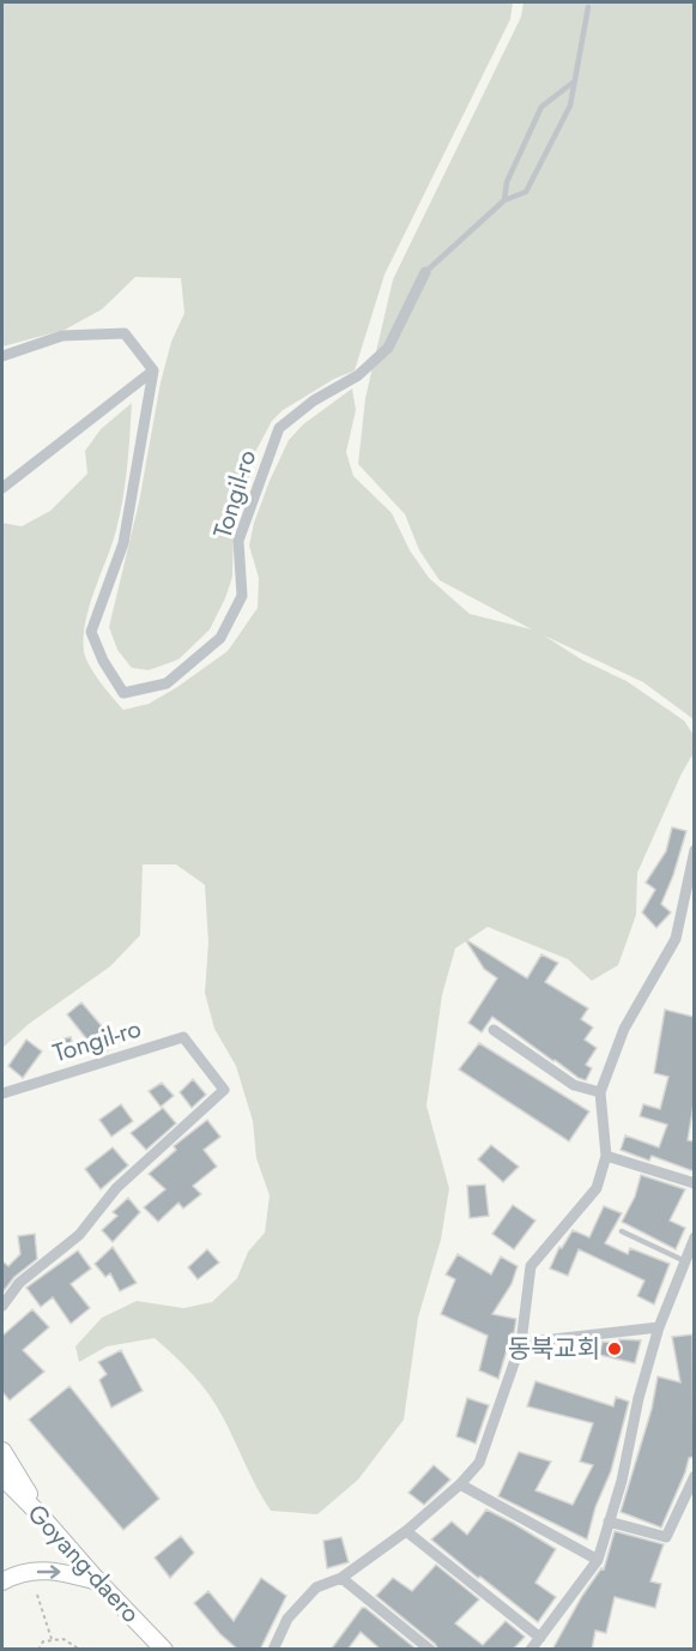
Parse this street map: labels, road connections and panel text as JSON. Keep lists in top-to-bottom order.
{
  "streets": {
    "main road": ["Goyang-daero"],
    "street": ["Tongil-ro"]
  },
  "places": ["동북교회"]
}
